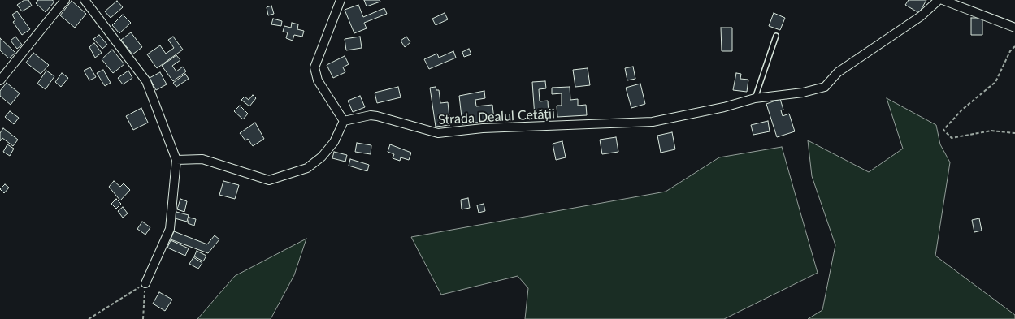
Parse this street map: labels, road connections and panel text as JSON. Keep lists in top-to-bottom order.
{
  "streets": {
    "street": ["Strada Dealul Cetății"]
  }
}
